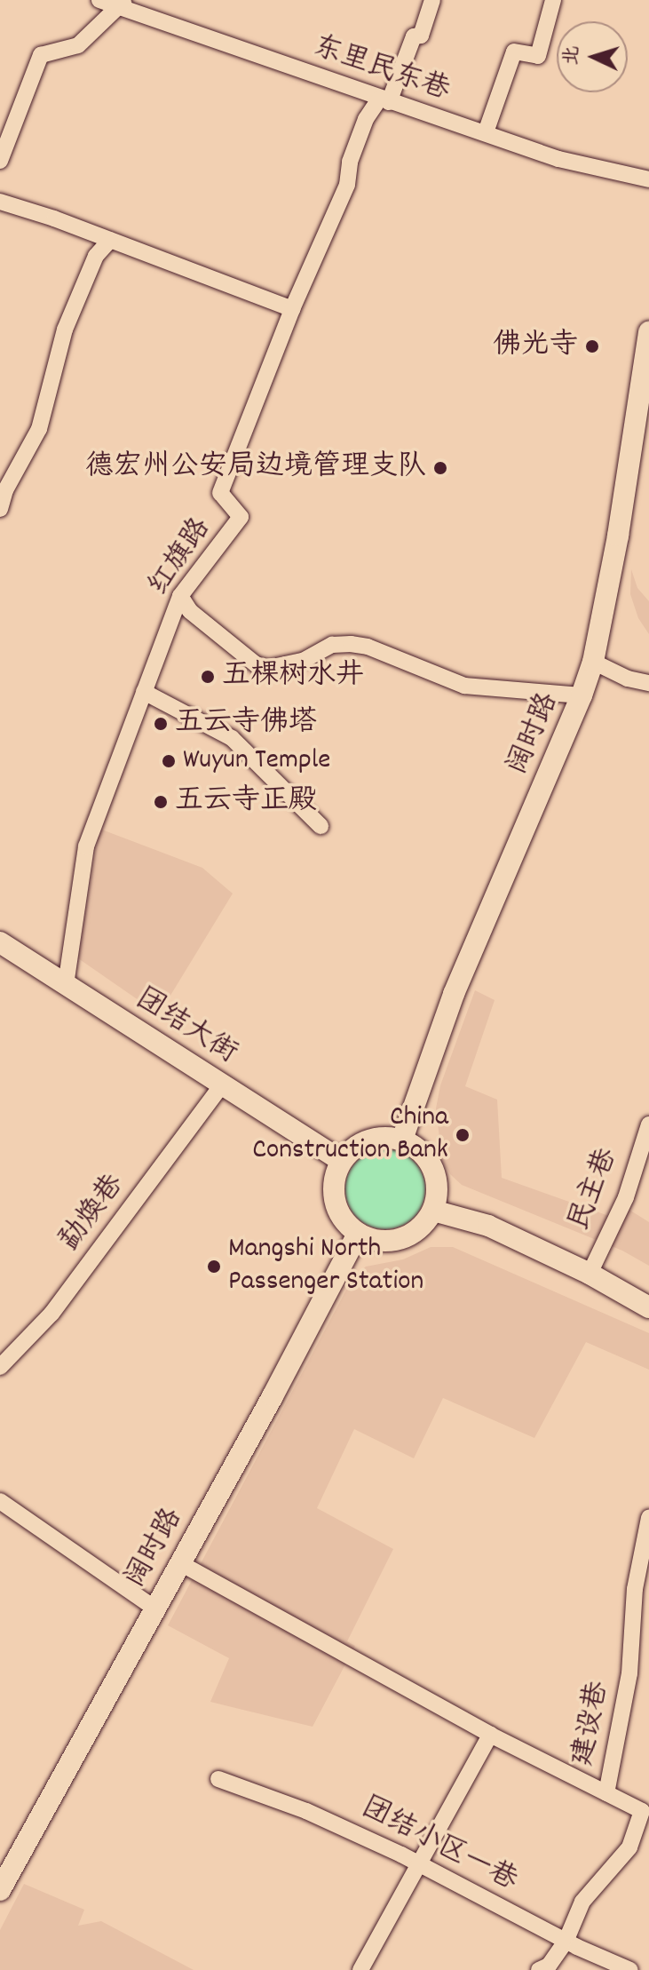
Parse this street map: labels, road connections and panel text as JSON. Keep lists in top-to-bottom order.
{
  "streets": {
    "main road": ["阔时路", "团结大街"],
    "street": [
      "东里民东巷",
      "红旗路",
      "民主巷",
      "勐焕巷",
      "建设巷",
      "团结小区一巷"
    ]
  },
  "crossings": [
    ["东里民东巷", "红旗路"],
    ["红旗路", "团结大街"],
    ["阔时路", "团结大街"],
    ["团结大街", "勐焕巷"],
    ["建设巷", "团结小区一巷"]
  ],
  "places": [
    "佛光寺",
    "德宏州公安局边境管理支队",
    "五棵树水井",
    "五云寺佛塔",
    "Wuyun Temple",
    "五云寺正殿",
    "China Construction Bank",
    "Mangshi North Passenger Station"
  ],
  "north": "left"
}
